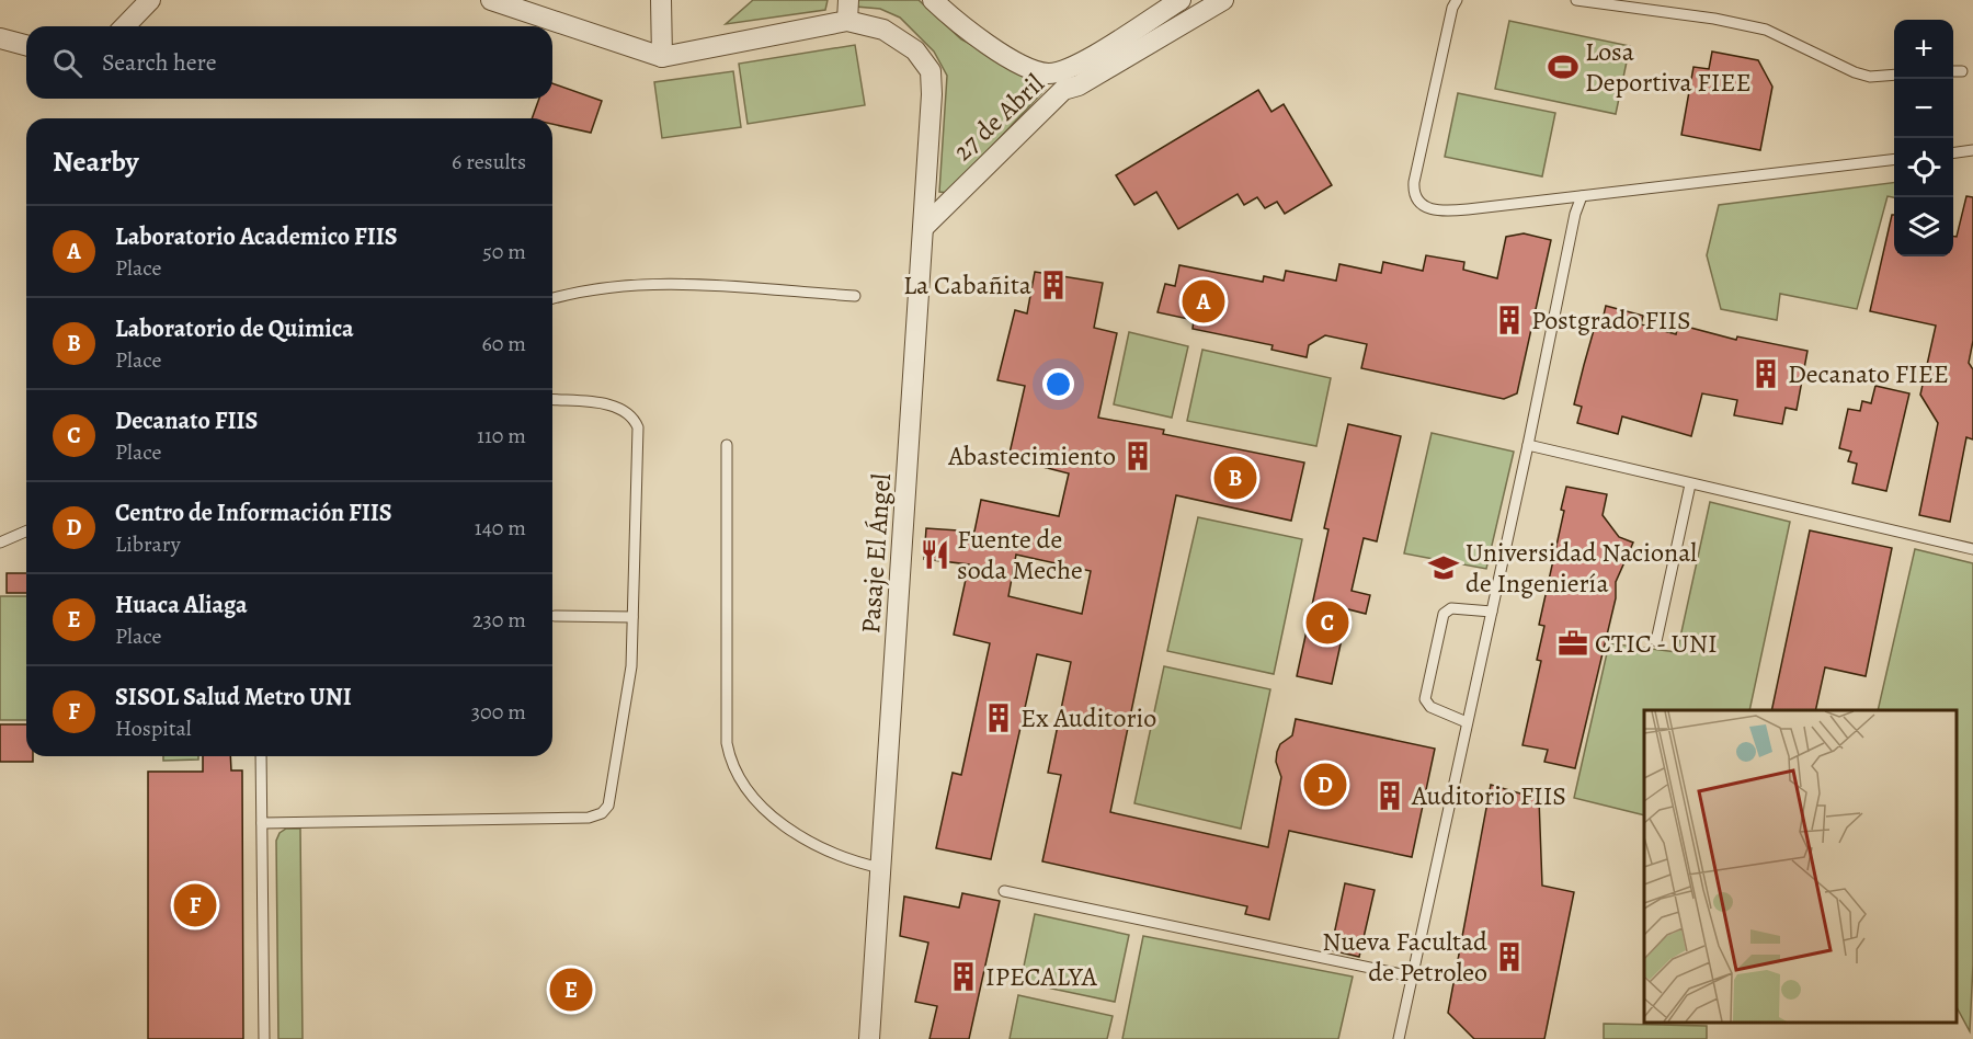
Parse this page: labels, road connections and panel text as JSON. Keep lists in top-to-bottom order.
{
  "streets": {
    "street": ["27 de Abril", "Pasaje El Ángel"]
  },
  "crossings": [
    ["27 de Abril", "Pasaje El Ángel"]
  ],
  "places": {
    "sports": ["Losa Deportiva FIEE"],
    "building": [
      "La Cabañita",
      "Postgrado FIIS",
      "Decanato FIEE",
      "Abastecimiento",
      "Ex Auditorio",
      "Auditorio FIIS",
      "Nueva Facultad de Petroleo",
      "IPECALYA"
    ],
    "restaurant": ["Fuente de soda Meche"],
    "school or university": ["Universidad Nacional de Ingeniería"],
    "office": ["CTIC - UNI"]
  },
  "page": {
    "map_buttons": ["+", "−"],
    "search": "Search here",
    "heading": ["Nearby", "6 results"],
    "list": [
      {
        "mark": "A",
        "name": "Laboratorio Academico FIIS",
        "note": "Place",
        "value": "50 m"
      },
      {
        "mark": "B",
        "name": "Laboratorio de Quimica",
        "note": "Place",
        "value": "60 m"
      },
      {
        "mark": "C",
        "name": "Decanato FIIS",
        "note": "Place",
        "value": "110 m"
      },
      {
        "mark": "D",
        "name": "Centro de Información FIIS",
        "note": "Library",
        "value": "140 m"
      },
      {
        "mark": "E",
        "name": "Huaca Aliaga",
        "note": "Place",
        "value": "230 m"
      },
      {
        "mark": "F",
        "name": "SISOL Salud Metro UNI",
        "note": "Hospital",
        "value": "300 m"
      }
    ],
    "pins": [
      "A",
      "B",
      "C",
      "D",
      "F",
      "E"
    ]
  }
}
